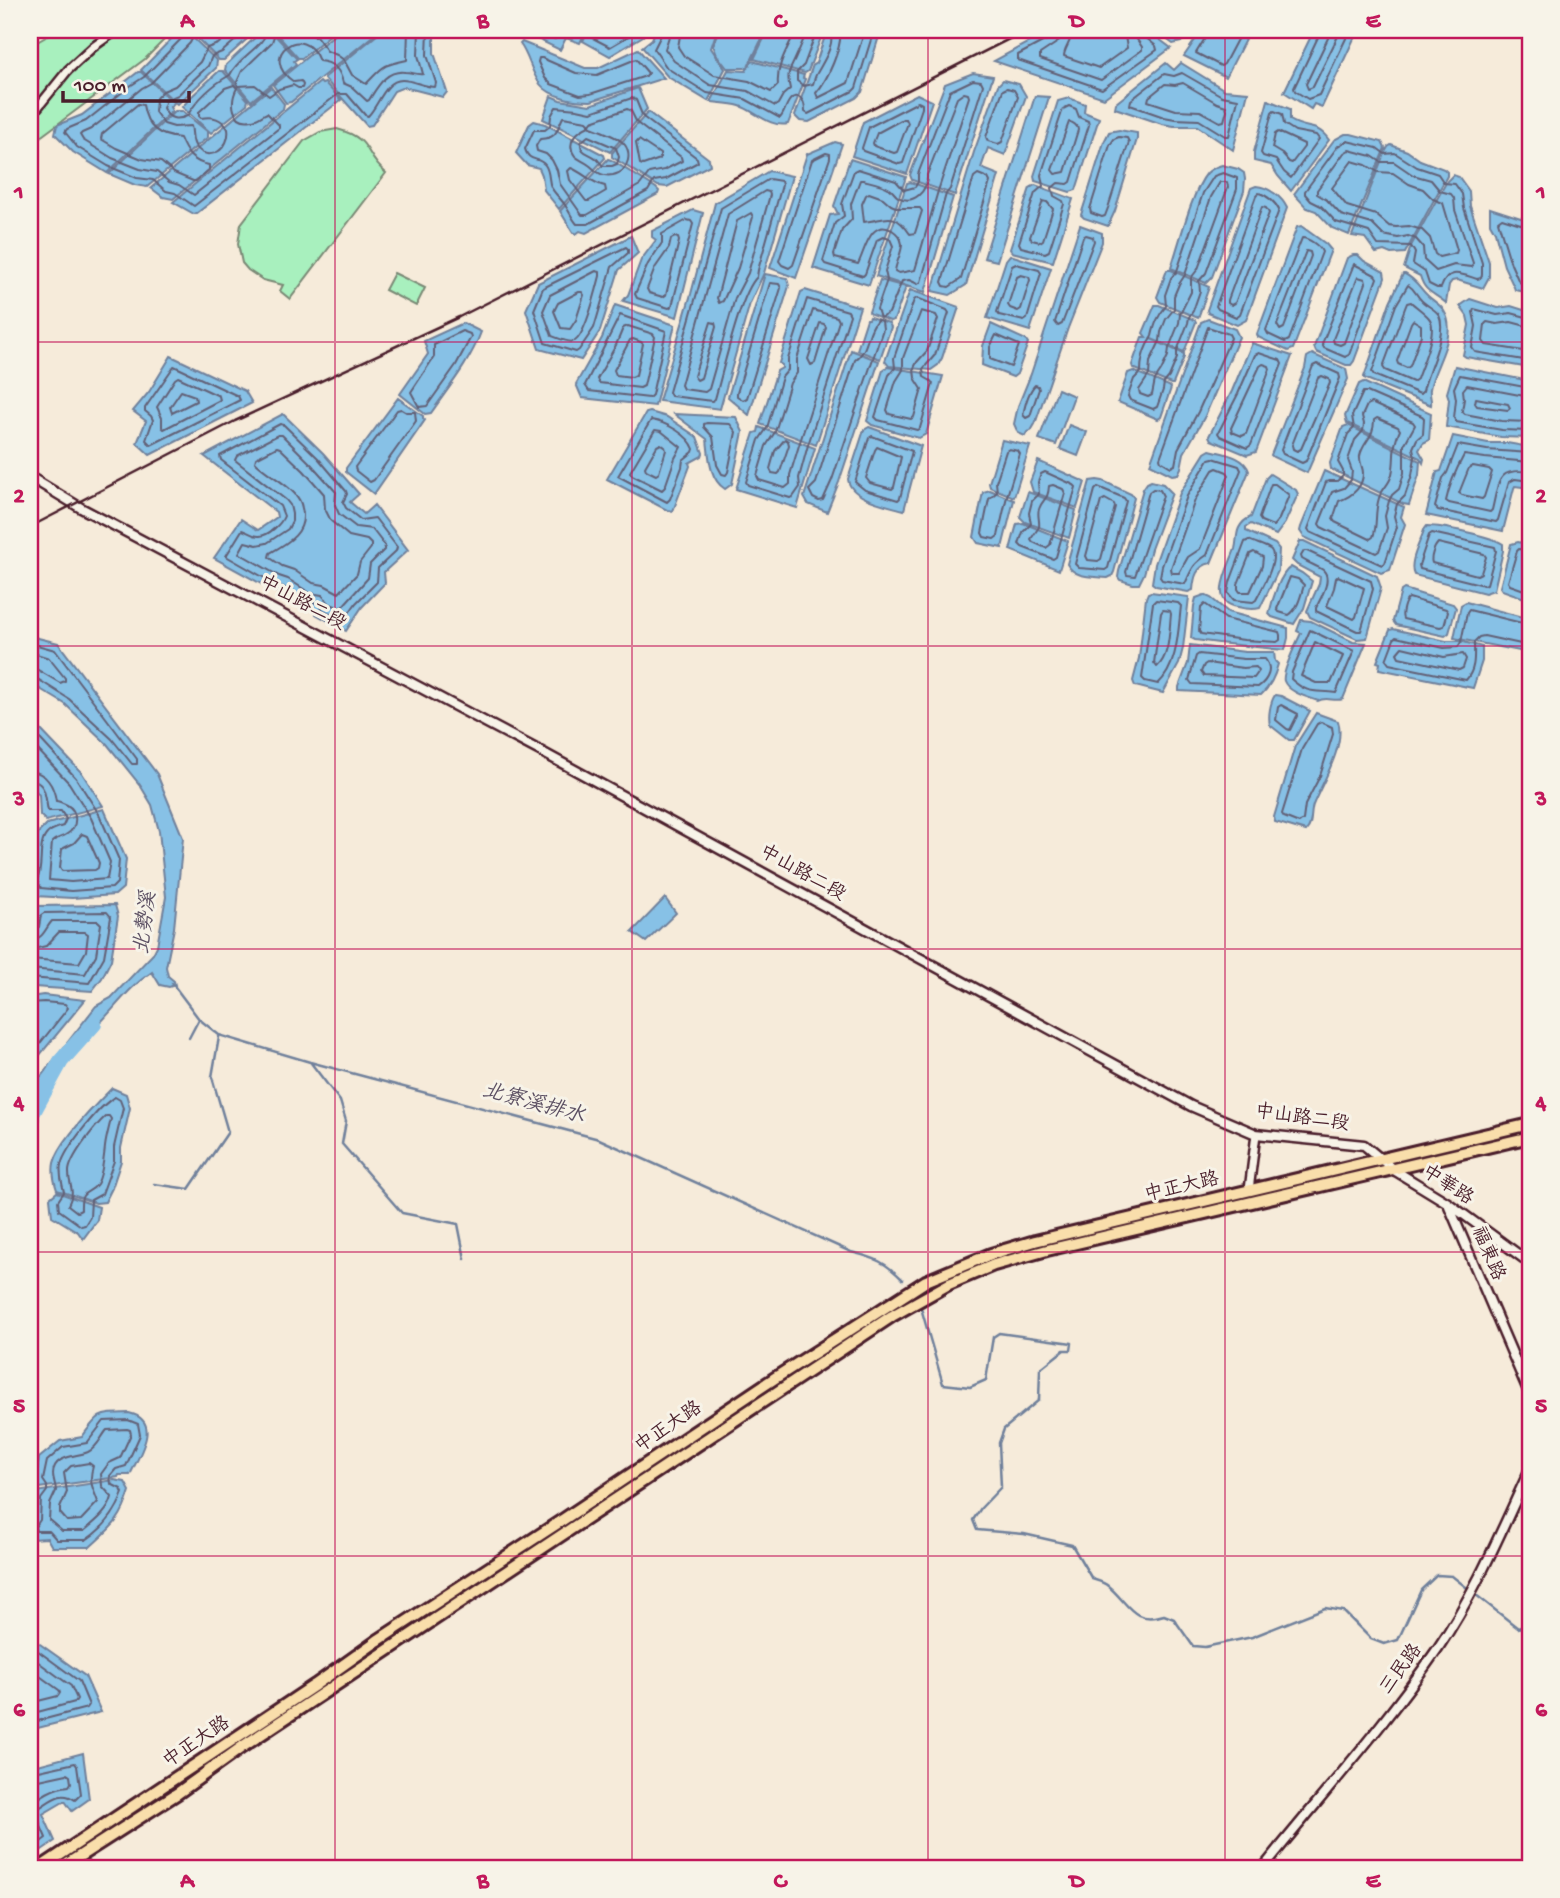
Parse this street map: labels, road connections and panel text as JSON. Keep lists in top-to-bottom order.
{
  "streets": {
    "main road": ["中正大路"],
    "street": [
      "中山路二段",
      "中華路",
      "福東路",
      "三民路"
    ]
  },
  "crossings": [
    ["中山路二段", "中華路"],
    ["中山路二段", "中正大路"],
    ["中華路", "中正大路"],
    ["中華路", "福東路"]
  ],
  "water": ["北勢溪", "北寮溪排水"],
  "scale_bar": "100 m",
  "grid": {
    "columns": [
      "A",
      "B",
      "C",
      "D",
      "E"
    ],
    "rows": [
      "1",
      "2",
      "3",
      "4",
      "5",
      "6"
    ]
  }
}
